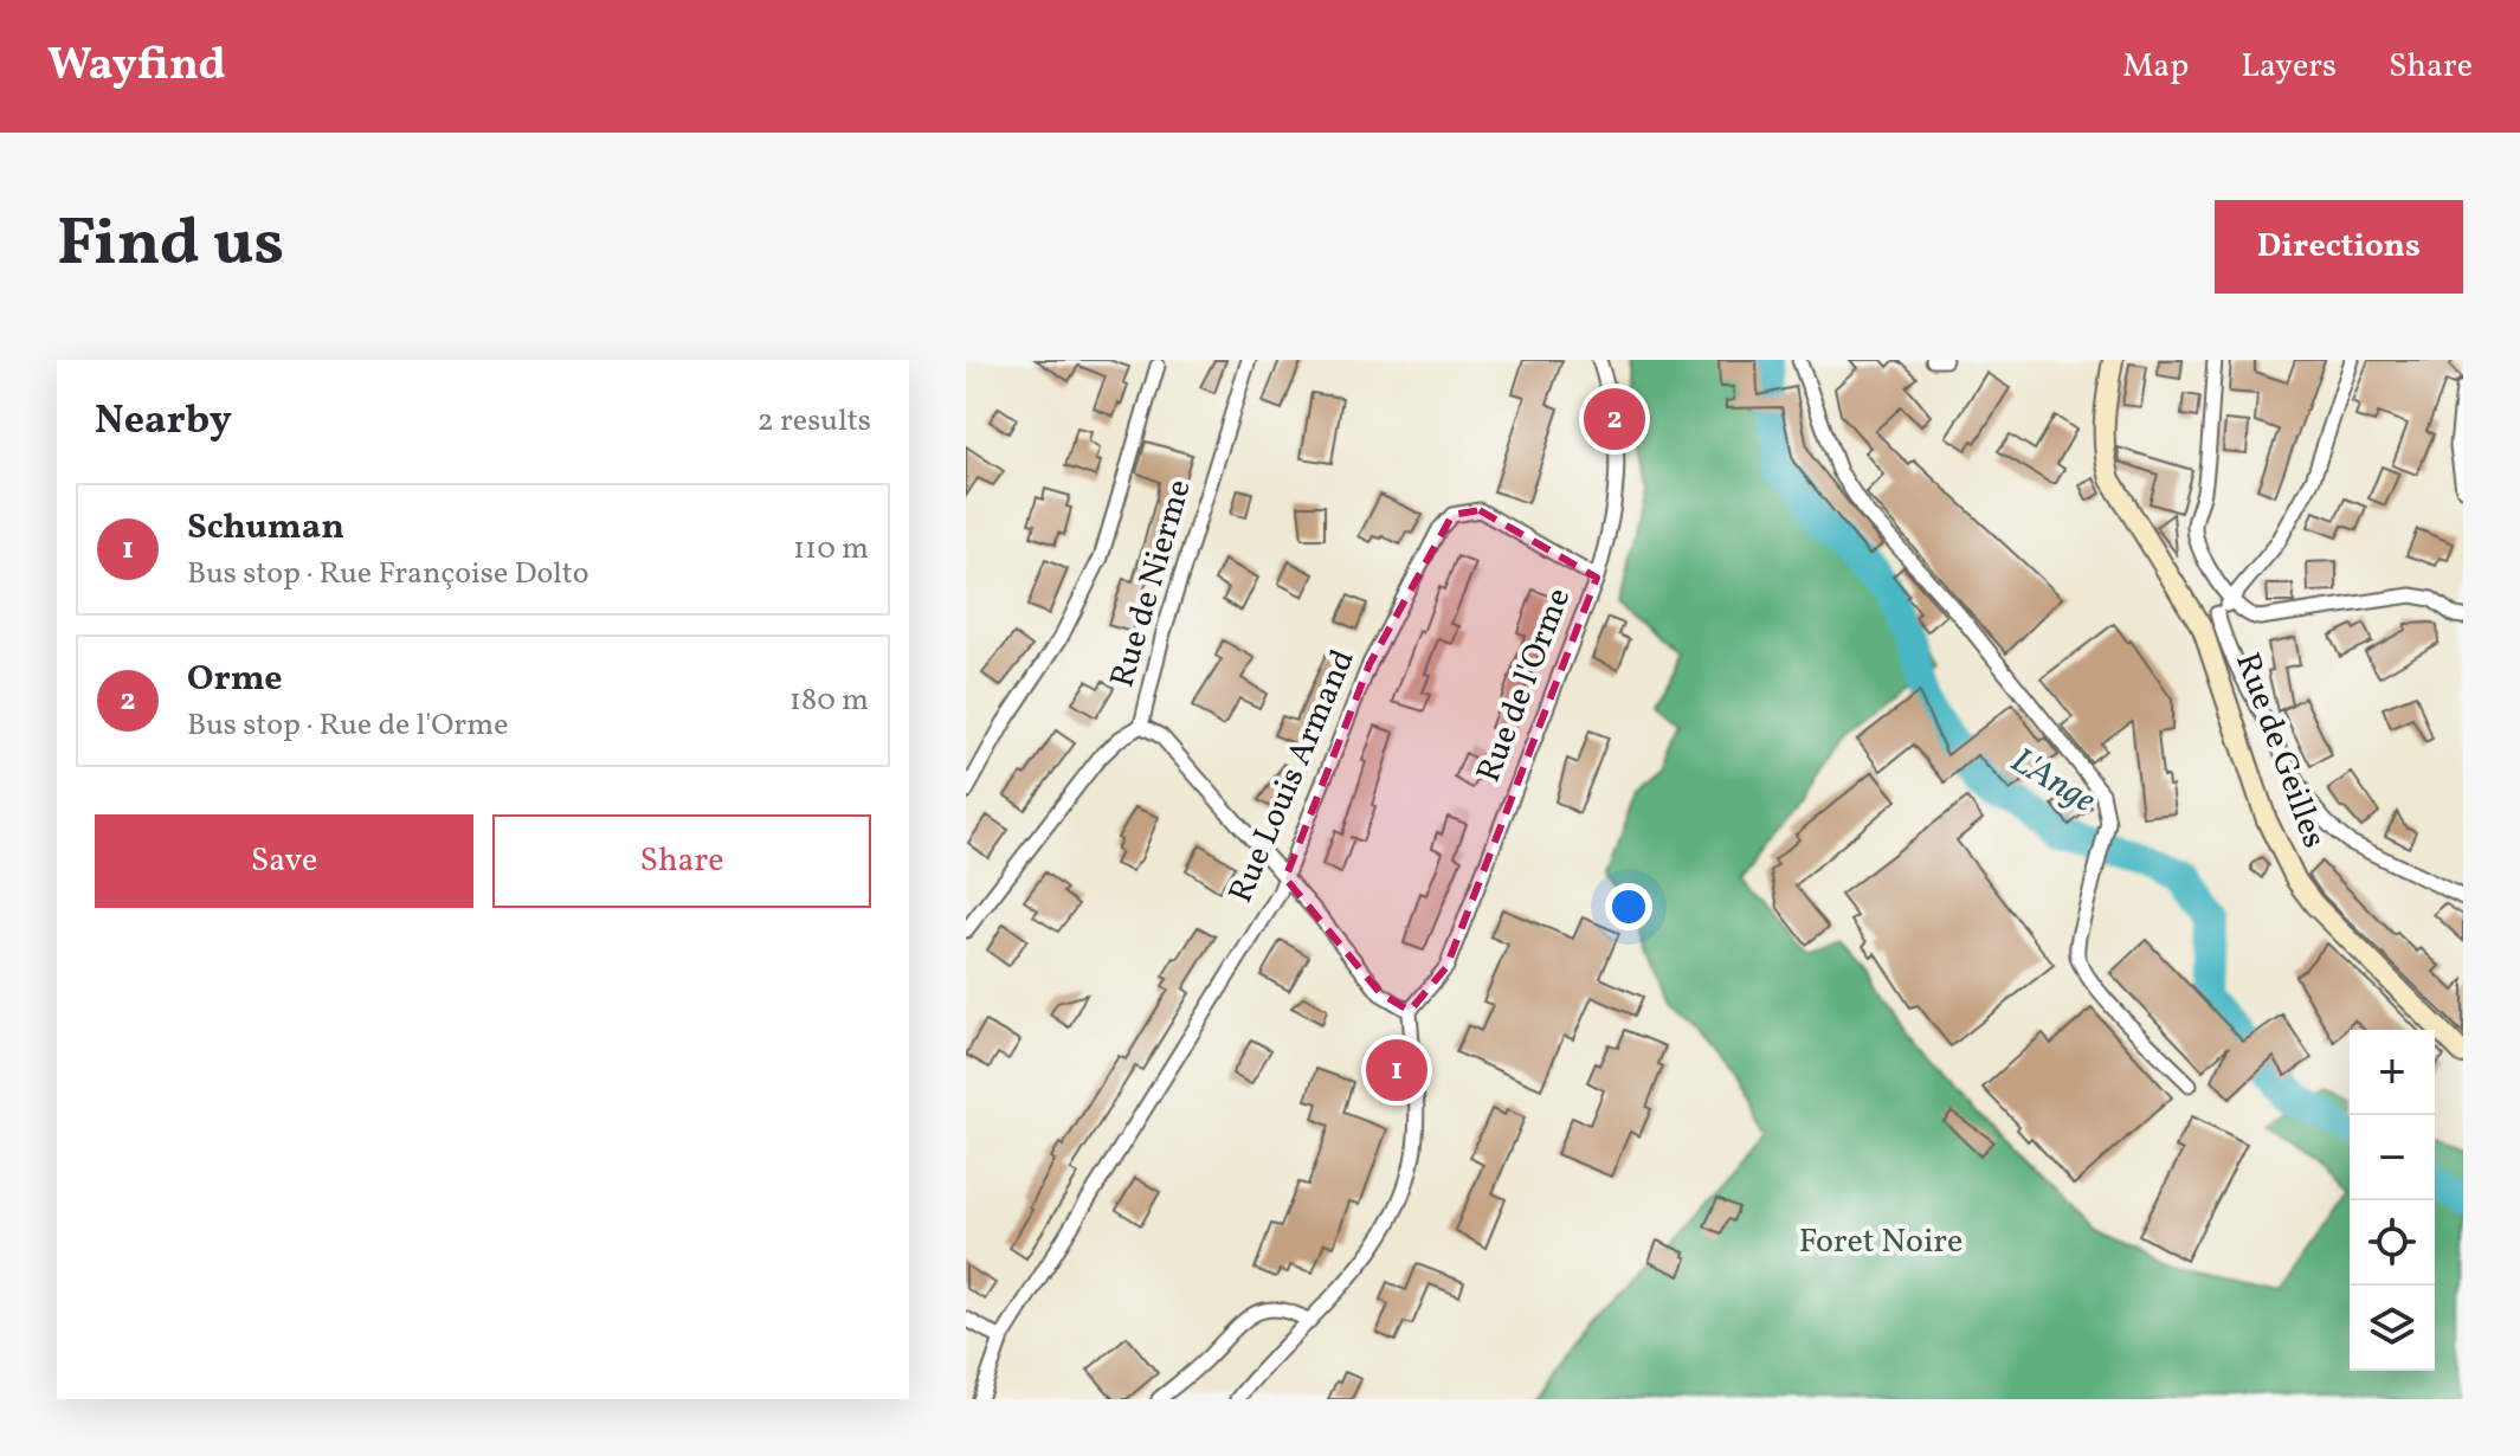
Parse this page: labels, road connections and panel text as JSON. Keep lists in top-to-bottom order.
{
  "streets": {
    "street": [
      "Rue de Nierme",
      "Rue de l'Orme",
      "Rue de Geilles",
      "Rue Louis Armand"
    ]
  },
  "crossings": [
    ["Rue de l'Orme", "Rue Louis Armand"]
  ],
  "water": ["L'Ange"],
  "parks": ["Foret Noire"],
  "page": {
    "header": "Wayfind",
    "nav": ["Map", "Layers", "Share"],
    "title": "Find us",
    "buttons": [
      "Directions",
      ["Save", "Share"]
    ],
    "heading": ["Nearby", "2 results"],
    "pins": ["2", "1"],
    "list": [
      {
        "mark": "1",
        "name": "Schuman",
        "note": "Bus stop · Rue Françoise Dolto",
        "value": "110 m"
      },
      {
        "mark": "2",
        "name": "Orme",
        "note": "Bus stop · Rue de l'Orme",
        "value": "180 m"
      }
    ],
    "map_buttons": ["+", "−"]
  }
}
